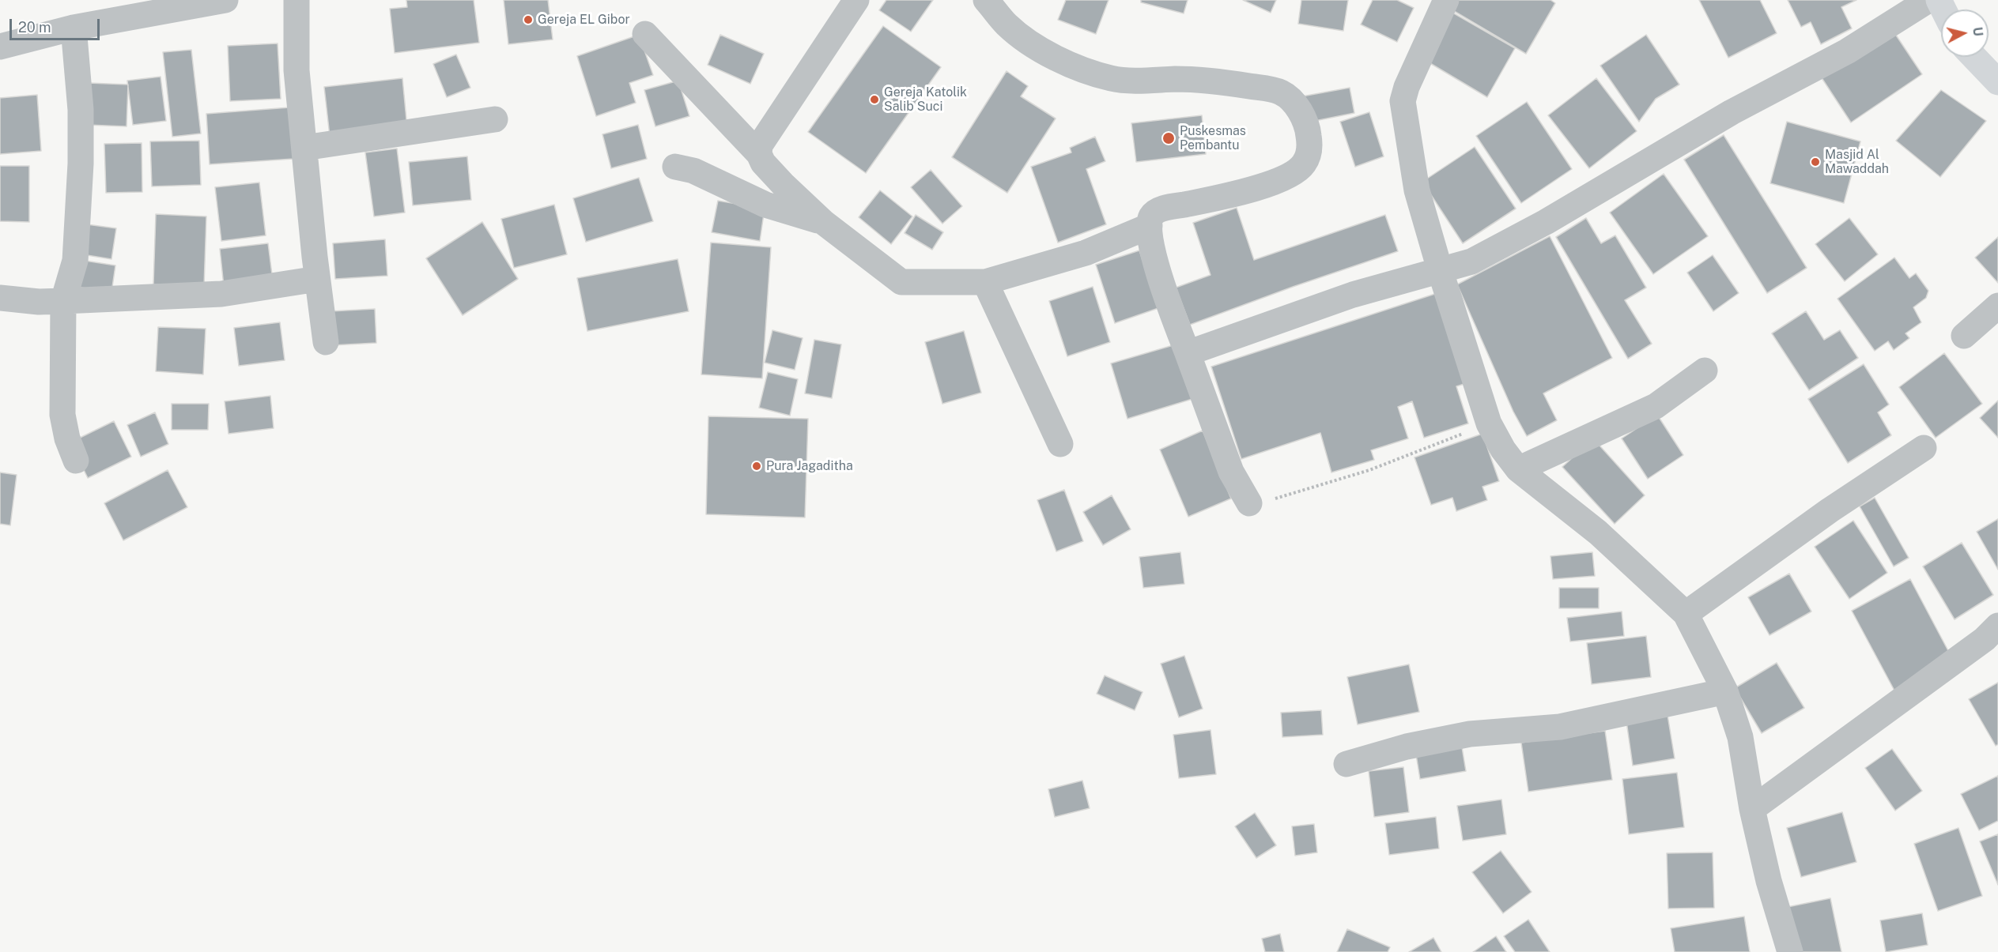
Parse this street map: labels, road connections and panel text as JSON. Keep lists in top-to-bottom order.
{
  "places": [
    "Gereja EL Gibor",
    "Gereja Katolik Salib Suci",
    "Puskesmas Pembantu",
    "Masjid Al Mawaddah",
    "Pura Jagaditha"
  ],
  "scale_bar": "20 m",
  "north": "right"
}
